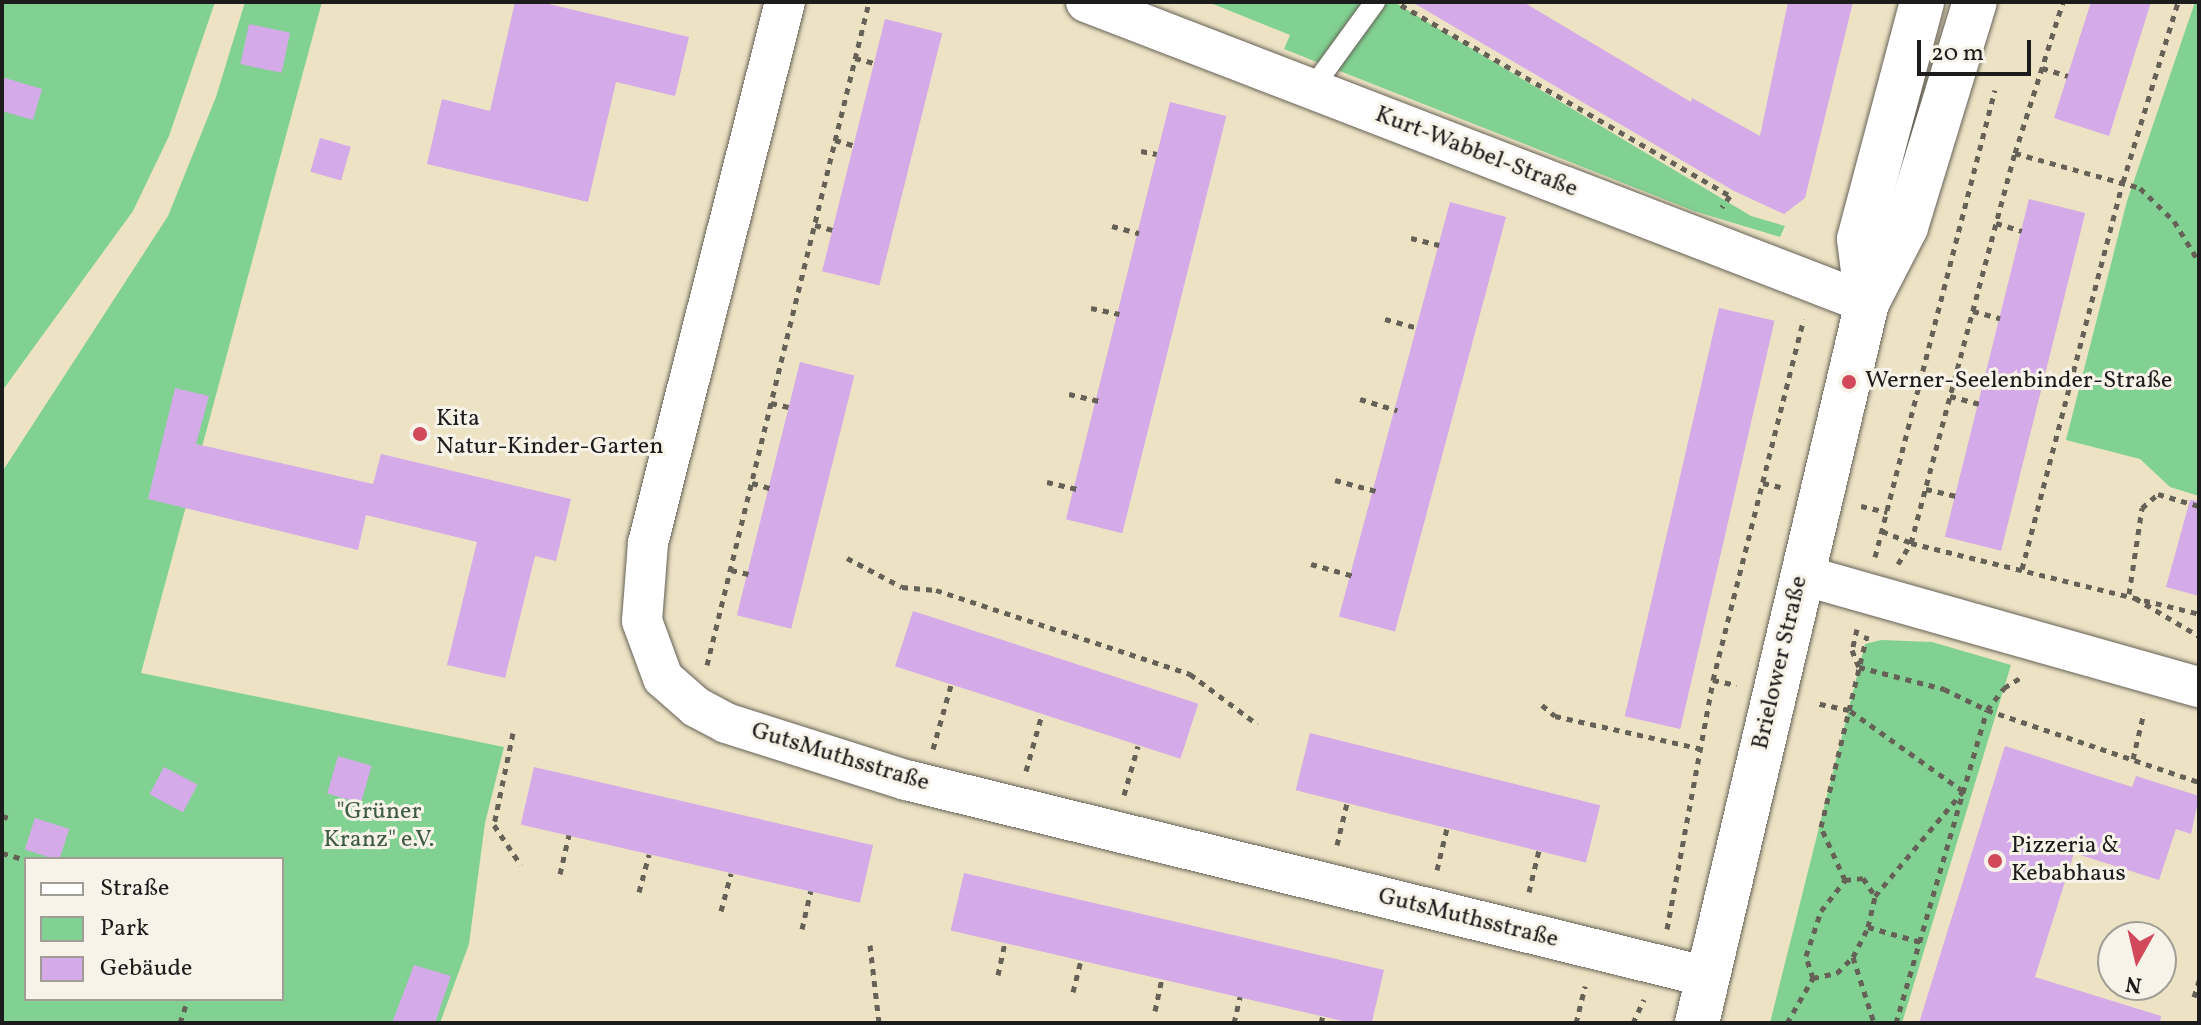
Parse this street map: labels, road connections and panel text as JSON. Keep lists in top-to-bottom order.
{
  "streets": {
    "main road": ["Brielower Straße"],
    "street": ["Kurt-Wabbel-Straße", "GutsMuthsstraße"]
  },
  "crossings": [
    ["Kurt-Wabbel-Straße", "Brielower Straße"],
    ["Brielower Straße", "GutsMuthsstraße"]
  ],
  "parks": ["\"Grüner Kranz\" e.V."],
  "places": ["Werner-Seelenbinder-Straße", "Kita Natur-Kinder-Garten", "Pizzeria & Kebabhaus"],
  "legend": ["Straße", "Park", "Gebäude"],
  "scale_bar": "20 m",
  "north": "bottom"
}
